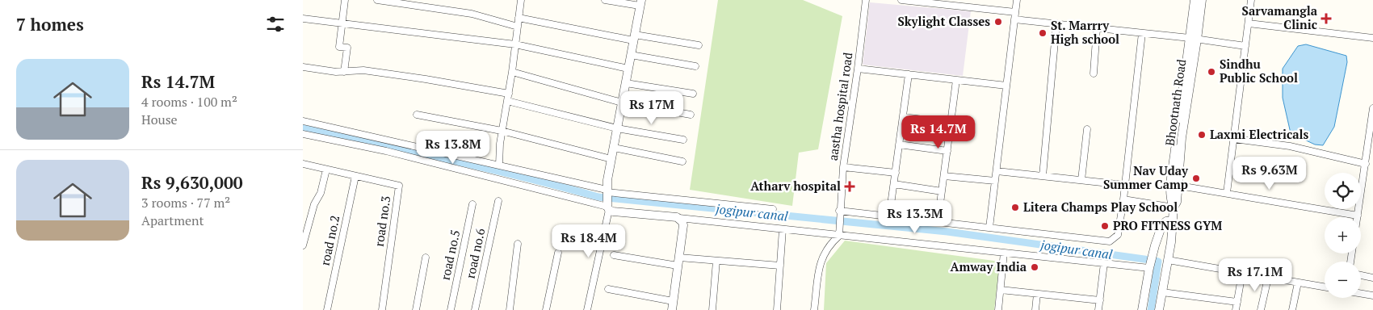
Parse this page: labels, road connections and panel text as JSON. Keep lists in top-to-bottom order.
{
  "streets": {
    "street": [
      "Bhootnath Road",
      "aastha hospital road",
      "road no.3",
      "road no.2",
      "road no.6",
      "road no.5"
    ]
  },
  "crossings": [
    ["road no.3", "road no.2"]
  ],
  "water": ["jogipur canal"],
  "places": {
    "health": ["Sarvamangla Clinic", "Atharv hospital"],
    "other": [
      "Skylight Classes",
      "St. Marrry High school",
      "Sindhu Public School",
      "Laxmi Electricals",
      "Nav Uday Summer Camp",
      "Litera Champs Play School",
      "PRO FITNESS GYM",
      "Amway India"
    ]
  },
  "page": {
    "heading": "7 homes",
    "list": [
      {
        "name": "Rs 14.7M",
        "note": "4 rooms · 100 m² · House"
      },
      {
        "name": "Rs 9,630,000",
        "note": "3 rooms · 77 m² · Apartment"
      }
    ],
    "price": [
      "Rs 17M",
      "Rs 14.7M",
      "Rs 13.8M",
      "Rs 9.63M",
      "Rs 13.3M",
      "Rs 18.4M",
      "Rs 17.1M"
    ],
    "map_buttons": ["+", "−"]
  }
}
